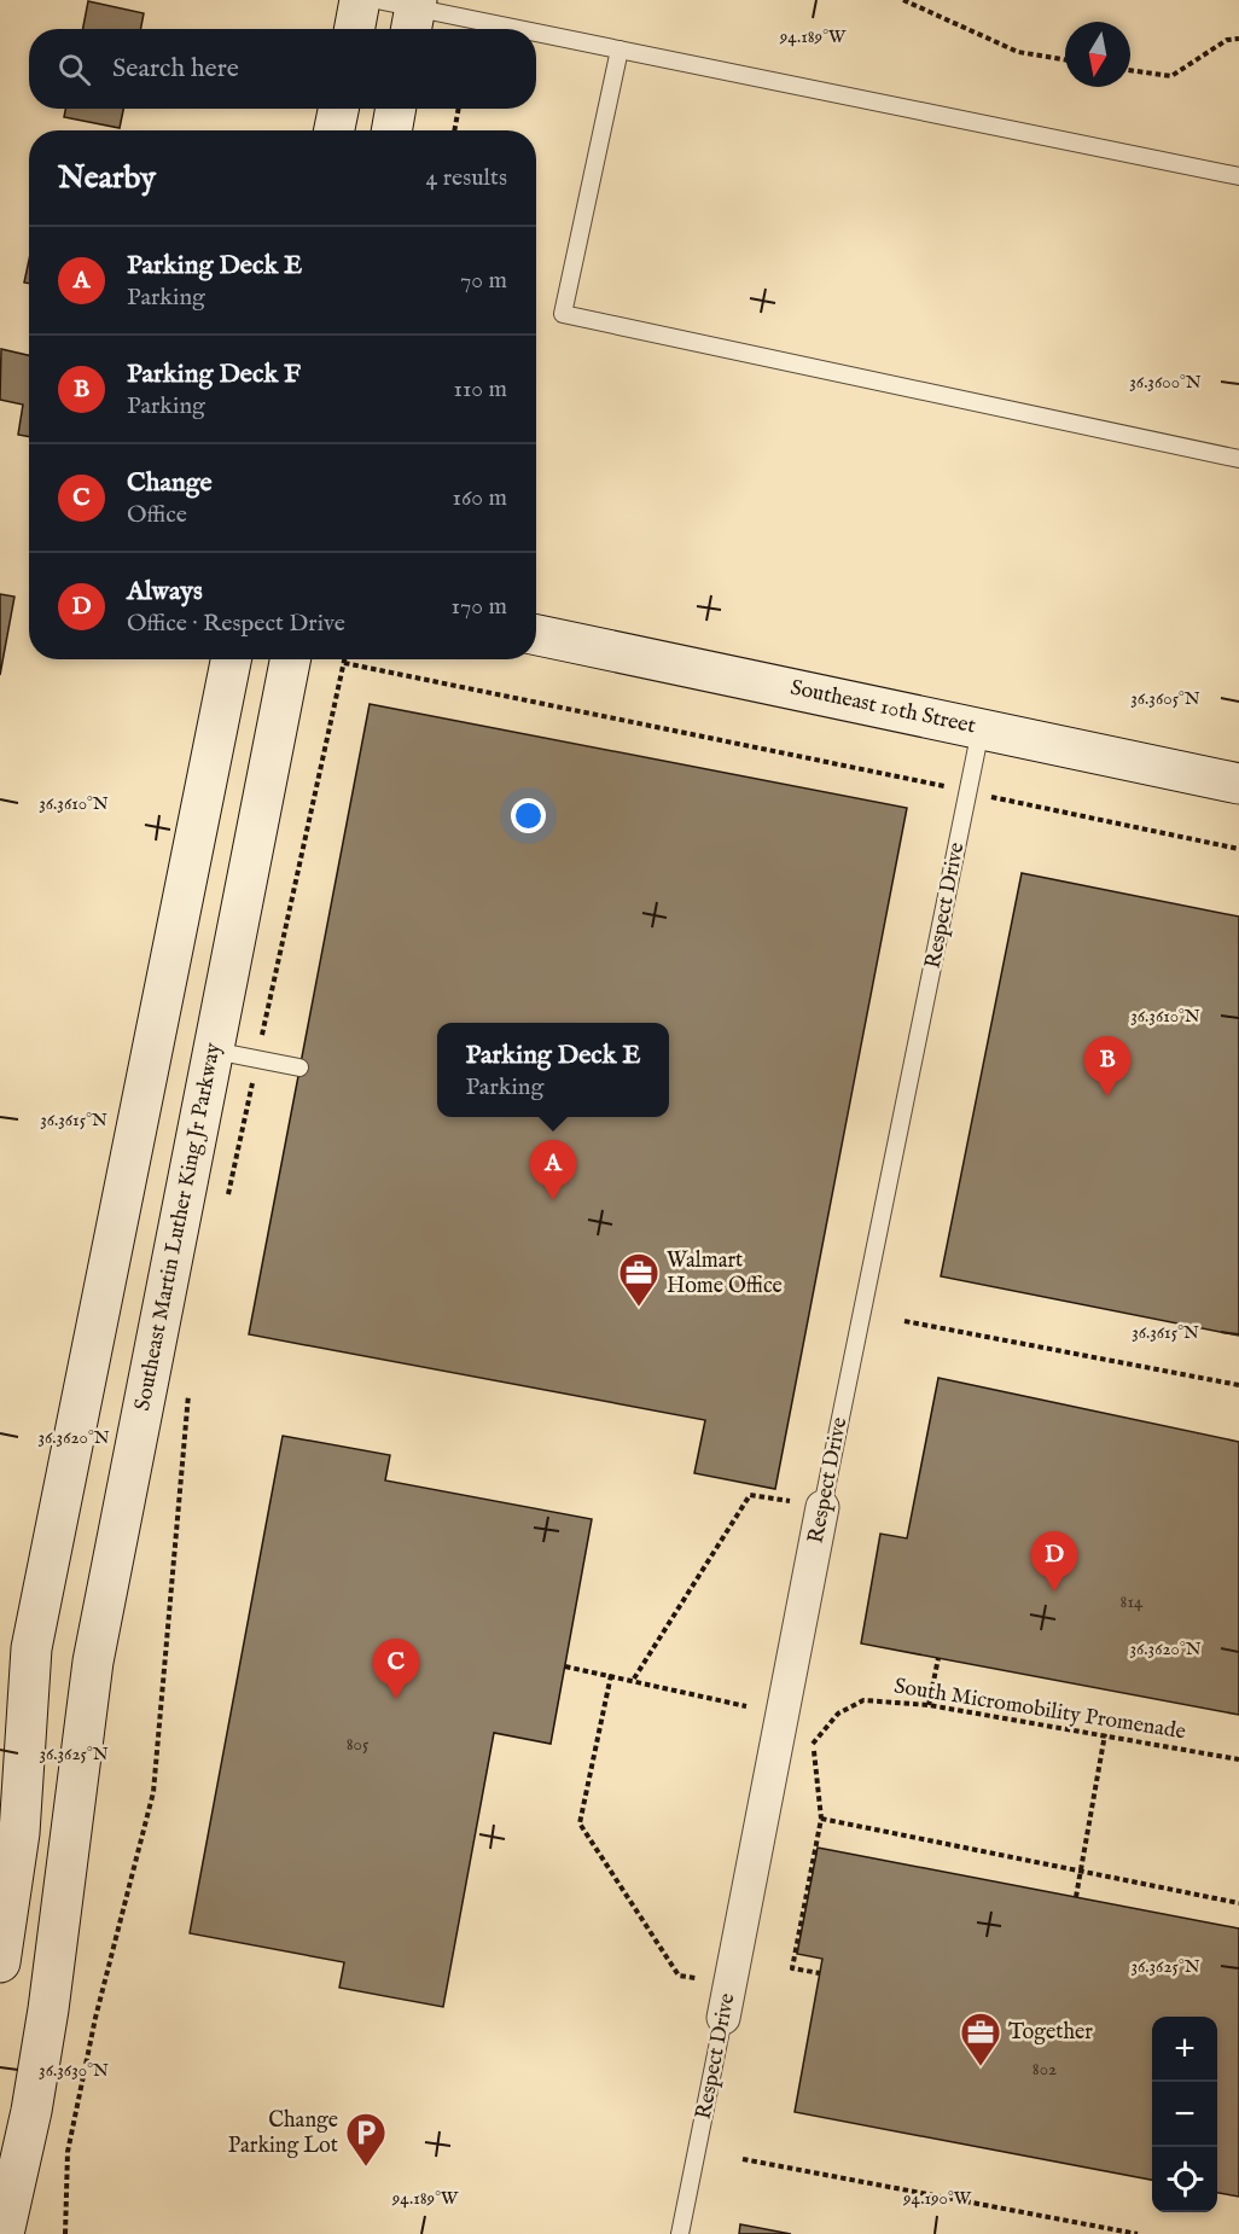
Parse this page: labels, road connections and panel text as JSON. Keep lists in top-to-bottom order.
{
  "streets": {
    "street": ["Southeast 10th Street", "Respect Drive", "Southeast Martin Luther King Jr Parkway"],
    "path": ["South Micromobility Promenade"]
  },
  "crossings": [
    ["Southeast 10th Street", "Respect Drive"]
  ],
  "places": {
    "office": ["Walmart Home Office", "Together"],
    "parking": ["Change Parking Lot"]
  },
  "house_numbers": ["814", "805", "802"],
  "north": "bottom",
  "page": {
    "search": "Search here",
    "heading": ["Nearby", "4 results"],
    "list": [
      {
        "mark": "A",
        "name": "Parking Deck E",
        "note": "Parking",
        "value": "70 m"
      },
      {
        "mark": "B",
        "name": "Parking Deck F",
        "note": "Parking",
        "value": "110 m"
      },
      {
        "mark": "C",
        "name": "Change",
        "note": "Office",
        "value": "160 m"
      },
      {
        "mark": "D",
        "name": "Always",
        "note": "Office · Respect Drive",
        "value": "170 m"
      }
    ],
    "popup": ["Parking Deck E", "Parking"],
    "pins": [
      "B",
      "A",
      "D",
      "C"
    ],
    "map_buttons": ["+", "−"]
  },
  "coordinates": [
    "94.189°W",
    "36.3600°N",
    "36.3605°N",
    "36.3610°N",
    "36.3615°N",
    "36.3620°N",
    "36.3625°N",
    "36.3630°N",
    "94.190°W"
  ]
}
